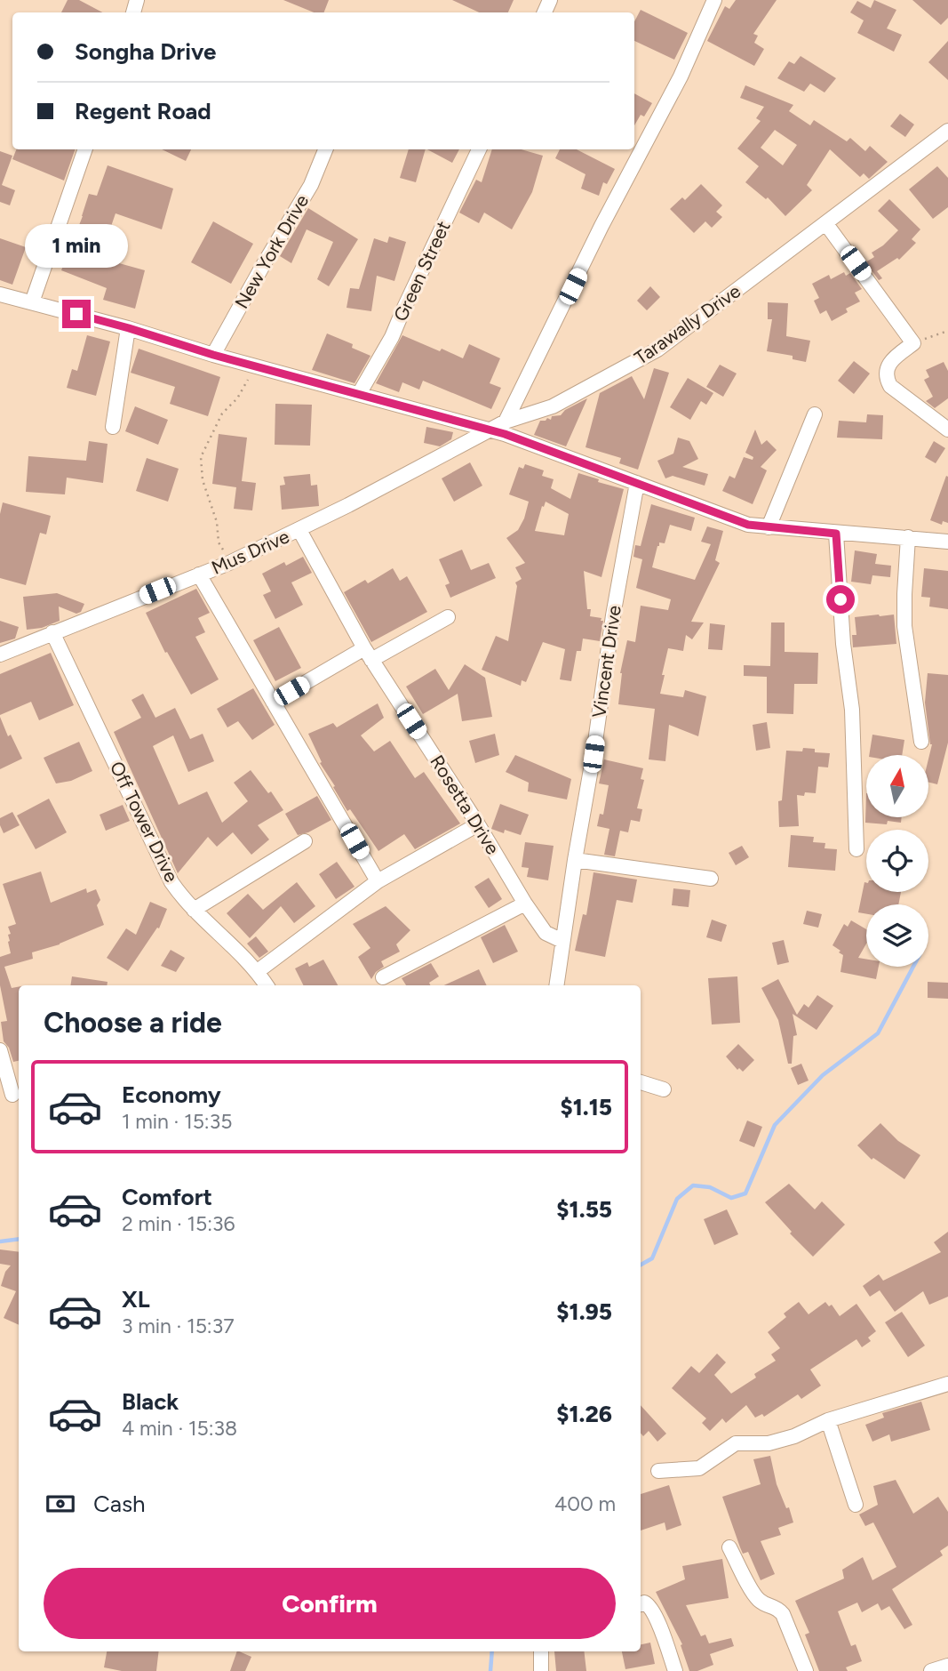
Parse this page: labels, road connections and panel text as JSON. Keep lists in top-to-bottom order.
{
  "streets": {
    "street": [
      "New York Drive",
      "Green Street",
      "Tarawally Drive",
      "Mus Drive",
      "Vincent Drive",
      "Rosetta Drive",
      "Off Tower Drive"
    ]
  },
  "crossings": [
    ["Tarawally Drive", "Mus Drive"],
    ["Mus Drive", "Rosetta Drive"],
    ["Mus Drive", "Off Tower Drive"],
    ["Vincent Drive", "Rosetta Drive"]
  ],
  "north": "top",
  "page": {
    "banner": ["Songha Drive", "Regent Road"],
    "bubble": "1 min",
    "heading": "Choose a ride",
    "list": [
      {
        "name": "Economy",
        "note": "1 min · 15:35",
        "value": "$1.15"
      },
      {
        "name": "Comfort",
        "note": "2 min · 15:36",
        "value": "$1.55"
      },
      {
        "name": "XL",
        "note": "3 min · 15:37",
        "value": "$1.95"
      },
      {
        "name": "Black",
        "note": "4 min · 15:38",
        "value": "$1.26"
      }
    ],
    "pay": ["Cash", "400 m"],
    "buttons": "Confirm"
  }
}
